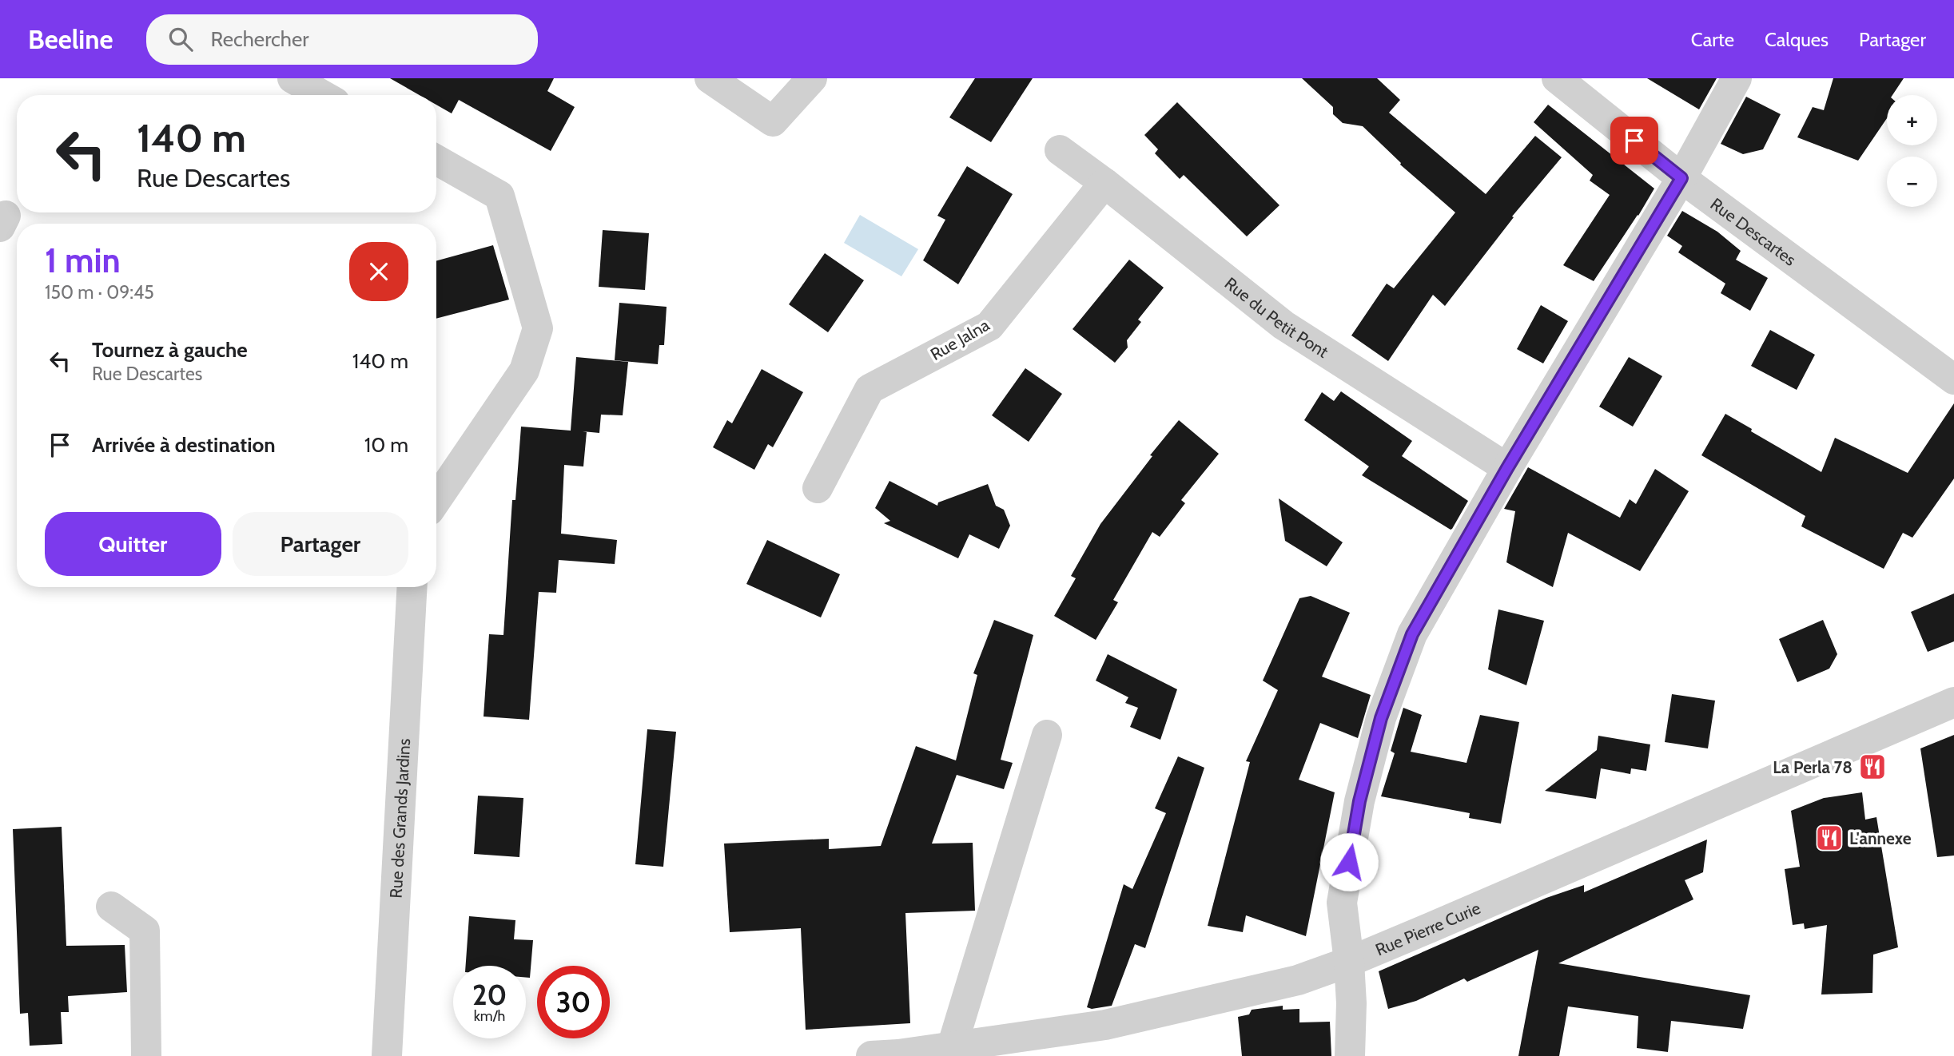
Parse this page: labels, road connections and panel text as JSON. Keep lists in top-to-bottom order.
{
  "streets": {
    "street": [
      "Rue Descartes",
      "Rue du Petit Pont",
      "Rue Jalna",
      "Rue des Grands Jardins",
      "Rue Pierre Curie"
    ]
  },
  "crossings": [
    ["Rue du Petit Pont", "Rue Jalna"]
  ],
  "places": {
    "restaurant": ["La Perla 78", "L'annexe"]
  },
  "page": {
    "header": "Beeline",
    "search": "Rechercher",
    "nav": ["Carte", "Calques", "Partager"],
    "map_buttons": ["+", "−"],
    "turn": ["140 m", "Rue Descartes"],
    "heading": ["1 min", "150 m · 09:45"],
    "list": [
      {
        "name": "Tournez à gauche",
        "note": "Rue Descartes",
        "value": "140 m"
      },
      {
        "name": "Arrivée à destination",
        "value": "10 m"
      }
    ],
    "buttons": ["Quitter", "Partager"],
    "speed": "20 km/h",
    "limit": "30"
  }
}
